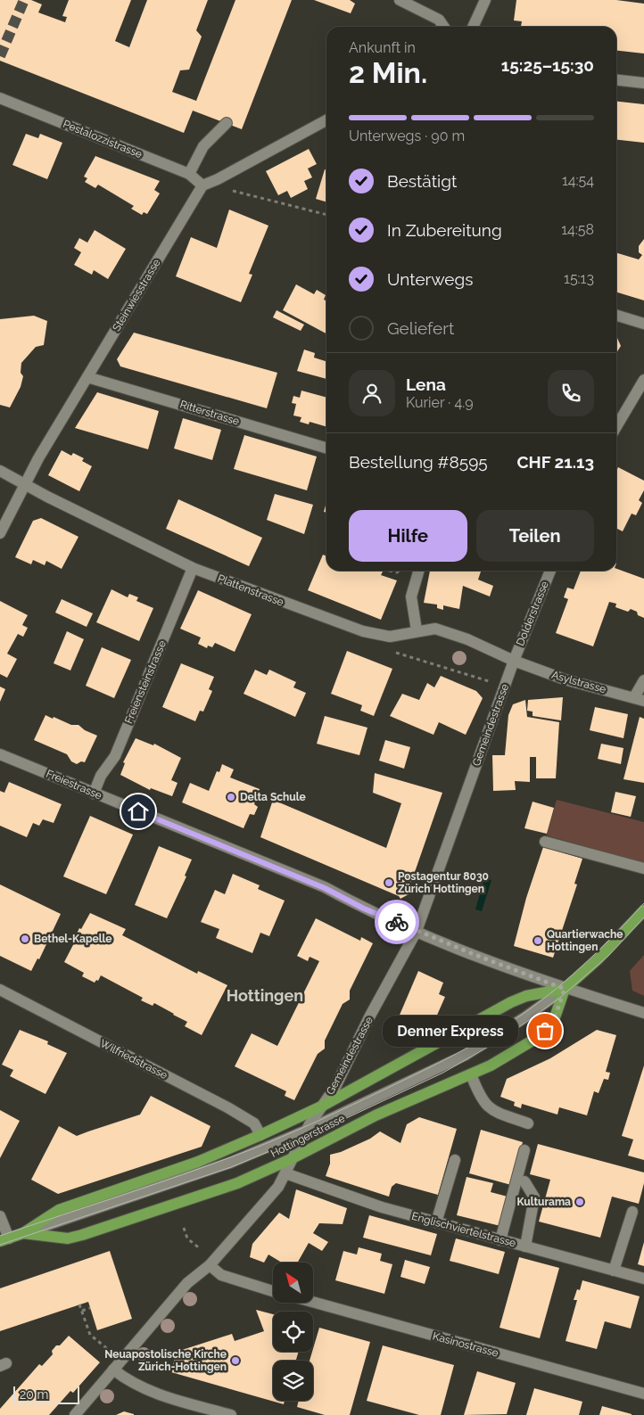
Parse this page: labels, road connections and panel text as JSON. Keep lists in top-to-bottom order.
{
  "streets": {
    "main road": ["Hottingerstrasse"],
    "street": [
      "Pestalozzistrasse",
      "Steinwiesstrasse",
      "Ritterstrasse",
      "Plattenstrasse",
      "Dolderstrasse",
      "Freiensteinstrasse",
      "Asylstrasse",
      "Gemeindestrasse",
      "Freiestrasse",
      "Wilfriedstrasse",
      "Englischviertelstrasse",
      "Kasinostrasse"
    ]
  },
  "crossings": [
    ["Pestalozzistrasse", "Steinwiesstrasse"],
    ["Steinwiesstrasse", "Ritterstrasse"],
    ["Steinwiesstrasse", "Plattenstrasse"],
    ["Plattenstrasse", "Dolderstrasse"],
    ["Plattenstrasse", "Freiensteinstrasse"],
    ["Plattenstrasse", "Asylstrasse"],
    ["Plattenstrasse", "Gemeindestrasse"],
    ["Dolderstrasse", "Asylstrasse"],
    ["Dolderstrasse", "Gemeindestrasse"],
    ["Freiensteinstrasse", "Freiestrasse"],
    ["Asylstrasse", "Gemeindestrasse"],
    ["Gemeindestrasse", "Freiestrasse"],
    ["Gemeindestrasse", "Hottingerstrasse"],
    ["Gemeindestrasse", "Englischviertelstrasse"],
    ["Freiestrasse", "Hottingerstrasse"],
    ["Wilfriedstrasse", "Hottingerstrasse"]
  ],
  "districts": ["Hottingen"],
  "places": [
    "Delta Schule",
    "Postagentur 8030 Zürich Hottingen",
    "Bethel-Kapelle",
    "Quartierwache Hottingen",
    "Denner Express",
    "Kulturama",
    "Neuapostolische Kirche Zürich-Hottingen"
  ],
  "scale_bar": "20 m",
  "north": "top left",
  "page": {
    "heading": ["2 Min.", "Ankunft in", "15:25–15:30"],
    "panel": [
      "Lena",
      "Kurier · 4.9",
      "Bestellung #8595",
      "CHF 21.13"
    ],
    "bar": "Unterwegs · 90 m",
    "list": [
      ["Bestätigt", "14:54"],
      ["In Zubereitung", "14:58"],
      ["Unterwegs", "15:13"],
      "Geliefert"
    ],
    "buttons": ["Hilfe", "Teilen"],
    "bubble": "Denner Express",
    "scale": "20 m"
  }
}
